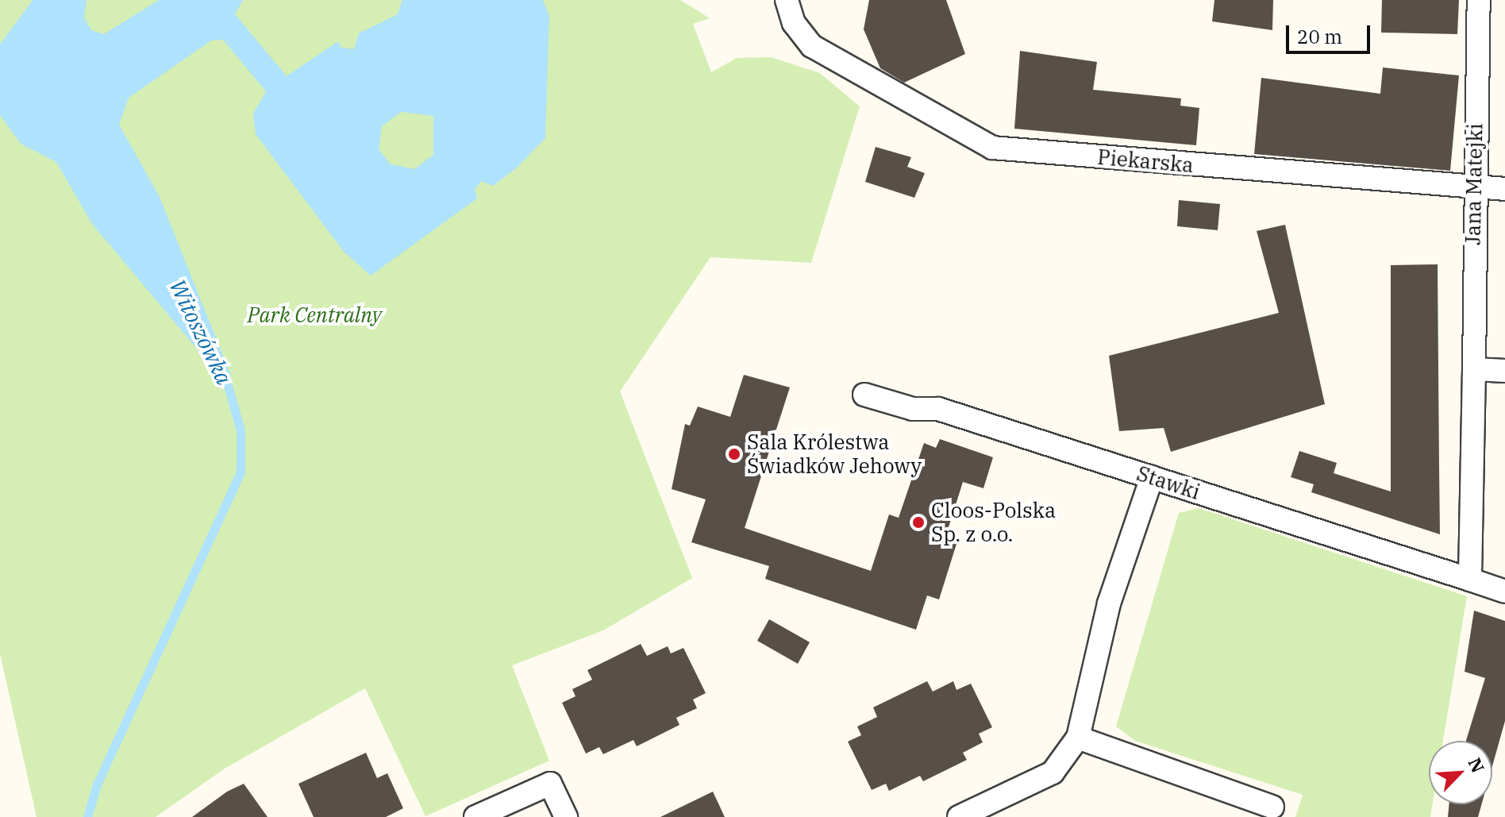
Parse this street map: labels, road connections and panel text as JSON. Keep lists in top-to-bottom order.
{
  "streets": {
    "street": ["Piekarska", "Jana Matejki", "Stawki"]
  },
  "crossings": [
    ["Piekarska", "Jana Matejki"],
    ["Jana Matejki", "Stawki"]
  ],
  "water": ["Witoszówka"],
  "parks": ["Park Centralny"],
  "places": ["Sala Królestwa Świadków Jehowy", "Cloos-Polska Sp. z o.o."],
  "scale_bar": "20 m",
  "north": "top right"
}
